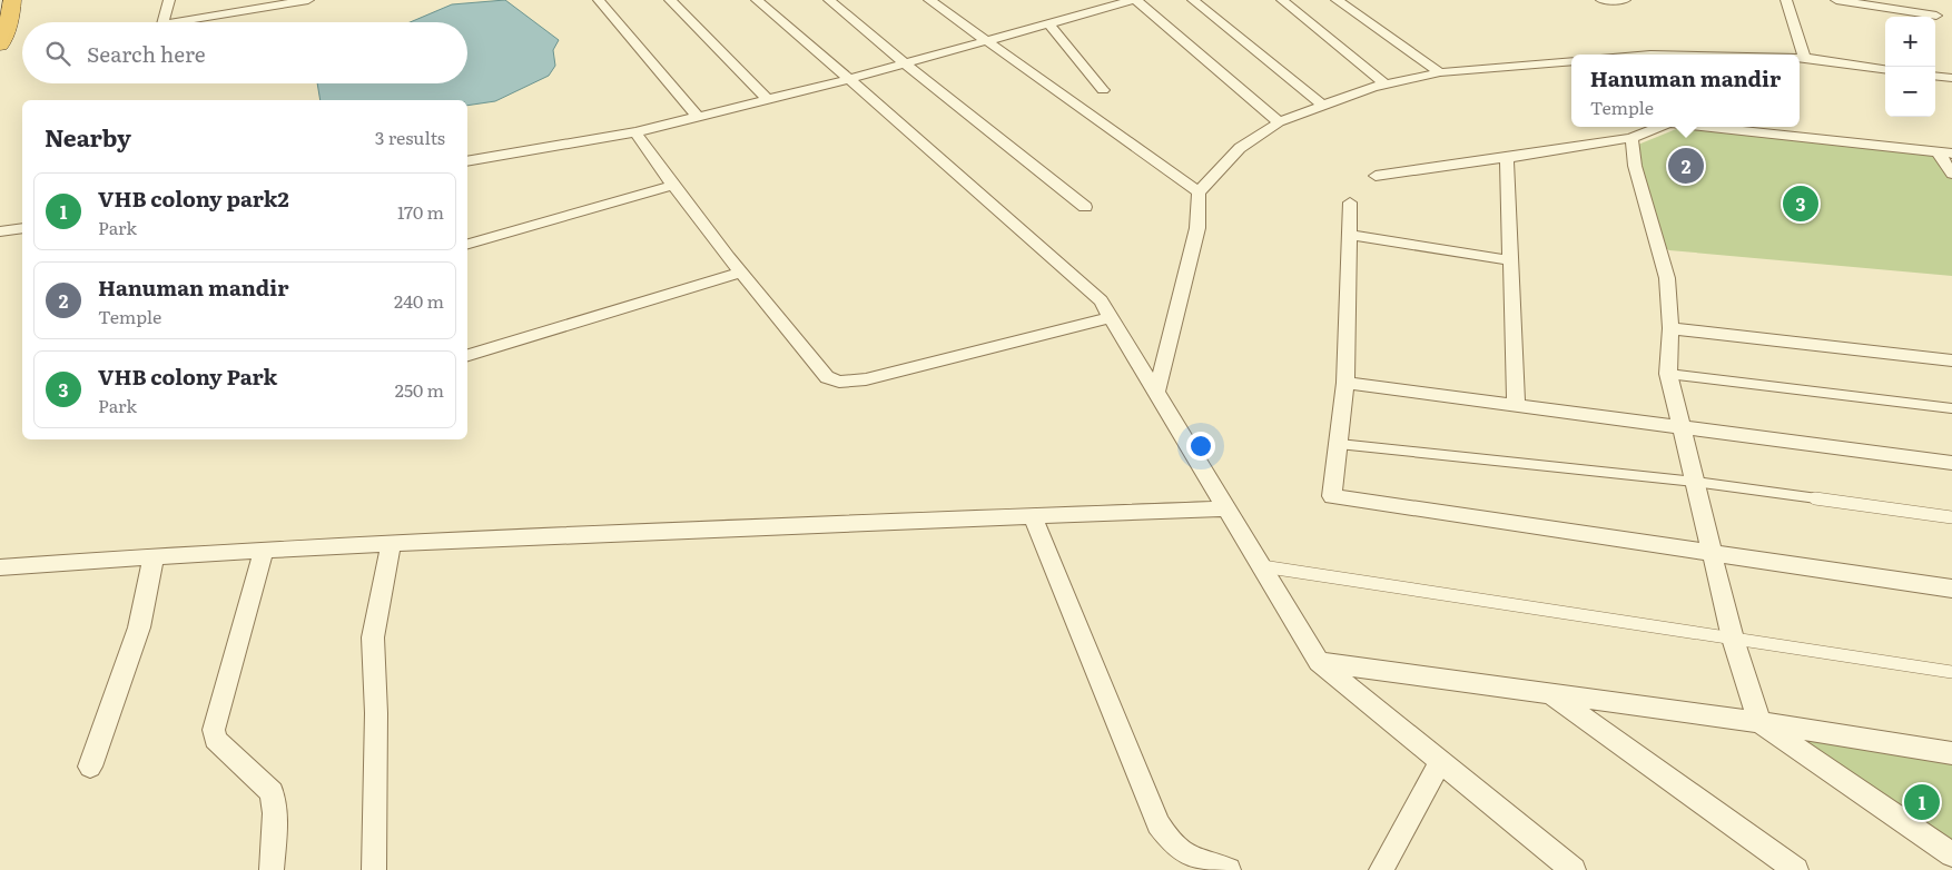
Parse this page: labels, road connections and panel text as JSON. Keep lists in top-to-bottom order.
{
  "page": {
    "map_buttons": ["+", "−"],
    "search": "Search here",
    "popup": ["Hanuman mandir", "Temple"],
    "heading": ["Nearby", "3 results"],
    "pins": ["2", "3", "1"],
    "list": [
      {
        "mark": "1",
        "name": "VHB colony park2",
        "note": "Park",
        "value": "170 m"
      },
      {
        "mark": "2",
        "name": "Hanuman mandir",
        "note": "Temple",
        "value": "240 m"
      },
      {
        "mark": "3",
        "name": "VHB colony Park",
        "note": "Park",
        "value": "250 m"
      }
    ]
  }
}
